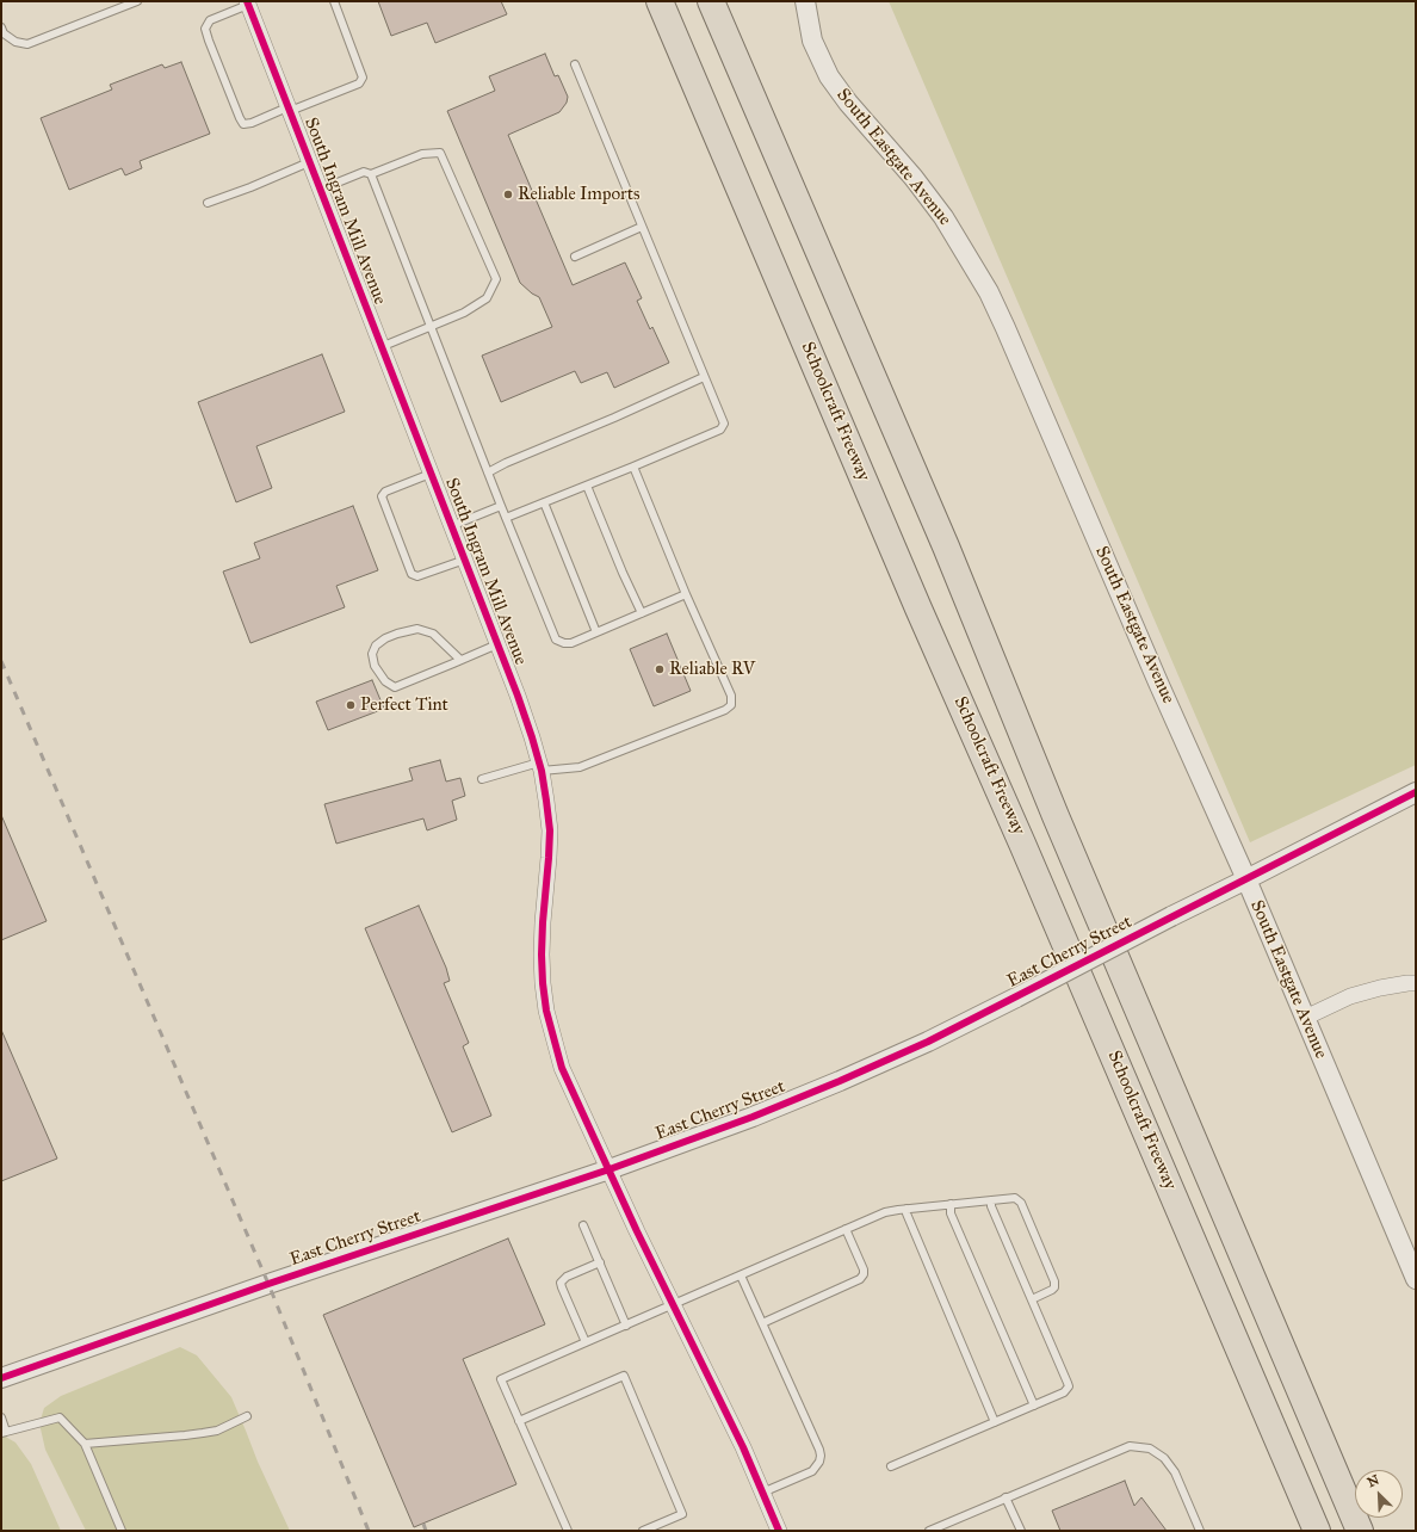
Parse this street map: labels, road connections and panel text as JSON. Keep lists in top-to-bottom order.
{
  "streets": {
    "highway": ["Schoolcraft Freeway"],
    "street": ["South Eastgate Avenue", "South Ingram Mill Avenue", "East Cherry Street"]
  },
  "crossings": [
    ["South Eastgate Avenue", "East Cherry Street"],
    ["South Ingram Mill Avenue", "East Cherry Street"]
  ],
  "places": ["Reliable Imports", "Reliable RV", "Perfect Tint"],
  "north": "top left"
}
